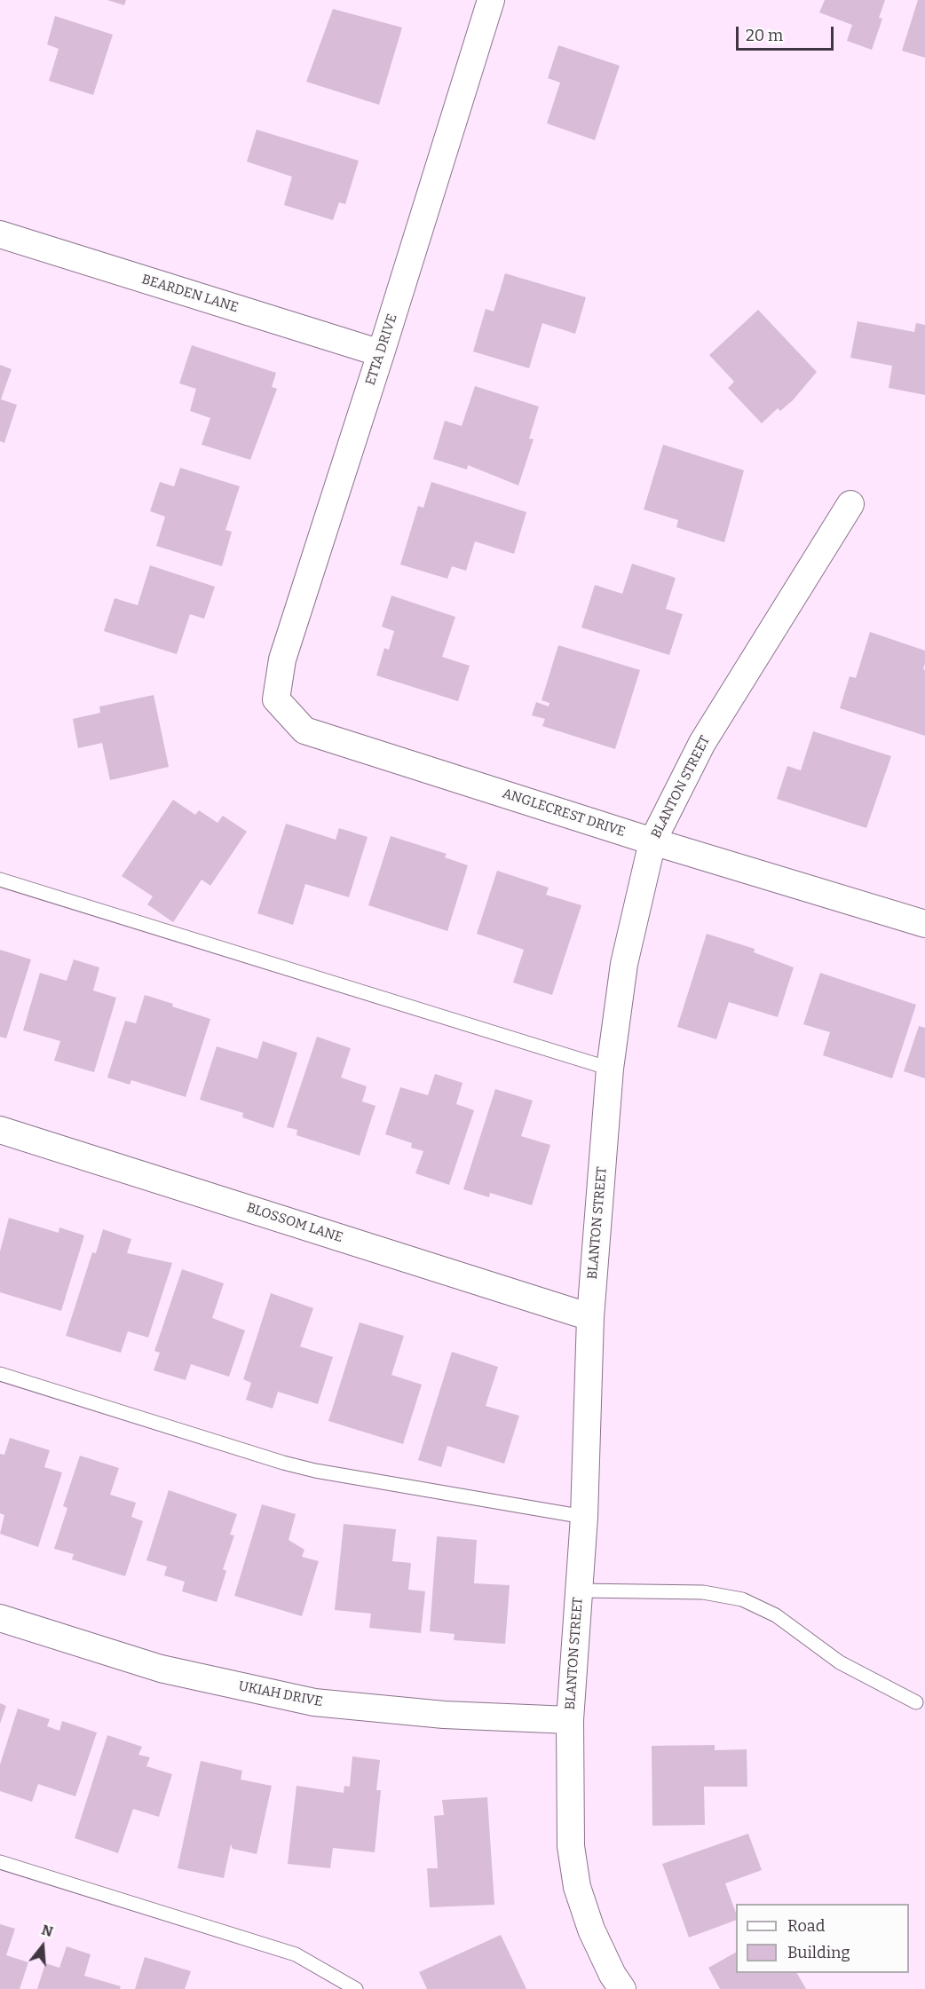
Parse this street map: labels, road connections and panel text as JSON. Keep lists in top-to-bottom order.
{
  "streets": {
    "street": [
      "BEARDEN LANE",
      "ETTA DRIVE",
      "BLANTON STREET",
      "ANGLECREST DRIVE",
      "BLOSSOM LANE",
      "UKIAH DRIVE"
    ]
  },
  "crossings": [
    ["BEARDEN LANE", "ETTA DRIVE"],
    ["ETTA DRIVE", "ANGLECREST DRIVE"],
    ["BLANTON STREET", "ANGLECREST DRIVE"],
    ["BLANTON STREET", "BLOSSOM LANE"],
    ["BLANTON STREET", "UKIAH DRIVE"]
  ],
  "legend": ["Road", "Building"],
  "scale_bar": "20 m",
  "north": "top"
}
